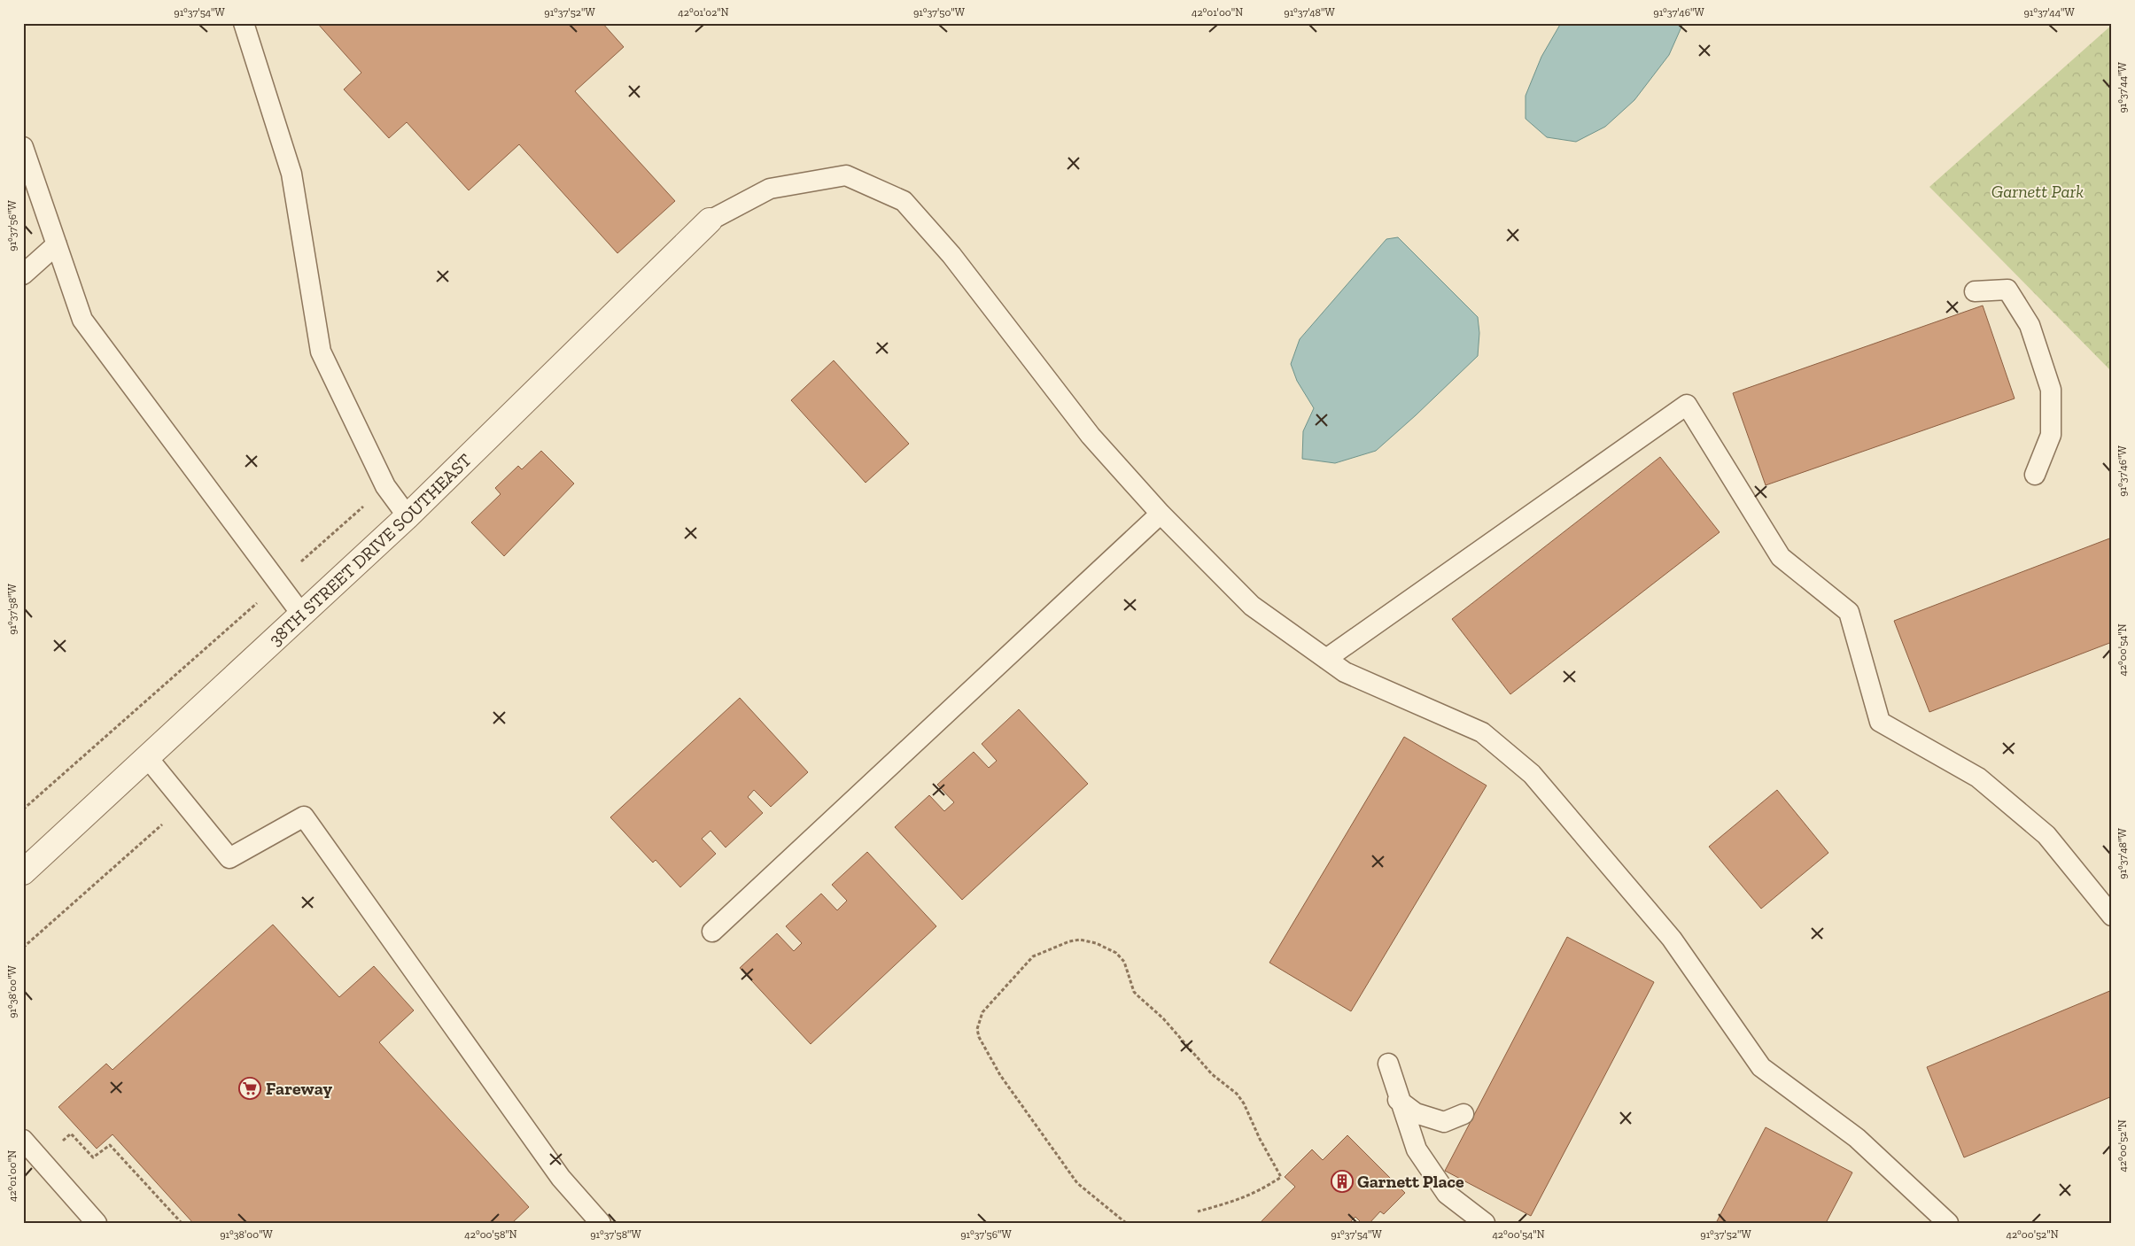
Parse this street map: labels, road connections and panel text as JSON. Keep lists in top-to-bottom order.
{
  "streets": {
    "street": ["38TH STREET DRIVE SOUTHEAST"]
  },
  "parks": ["Garnett Park"],
  "places": {
    "supermarket": ["Fareway"],
    "building": ["Garnett Place"]
  },
  "coordinates": [
    "91°37'54\"W",
    "91°37'52\"W",
    "42°01'02\"N",
    "91°37'50\"W",
    "42°01'00\"N",
    "91°37'48\"W",
    "91°37'46\"W",
    "91°37'44\"W",
    "91°37'56\"W",
    "91°37'58\"W",
    "42°00'54\"N",
    "91°38'00\"W",
    "42°00'52\"N",
    "42°00'58\"N"
  ]
}
